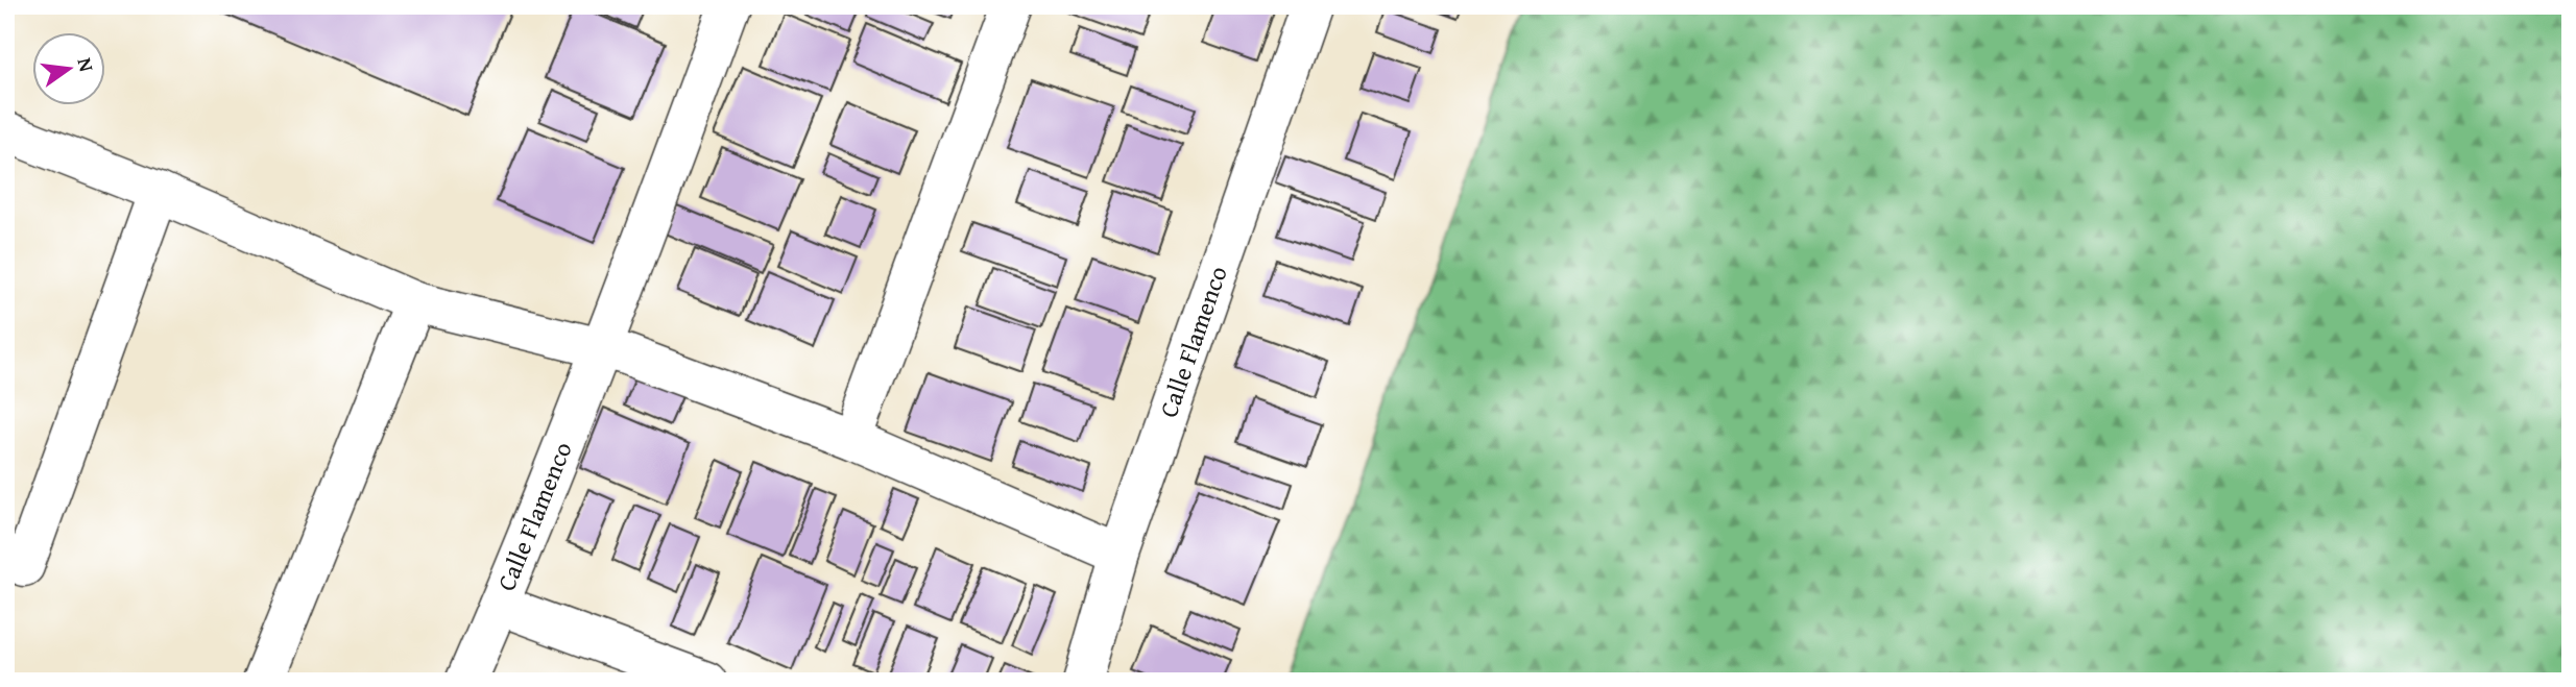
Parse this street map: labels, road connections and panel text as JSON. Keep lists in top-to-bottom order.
{
  "streets": {
    "street": ["Calle Flamenco"]
  },
  "north": "right"
}
